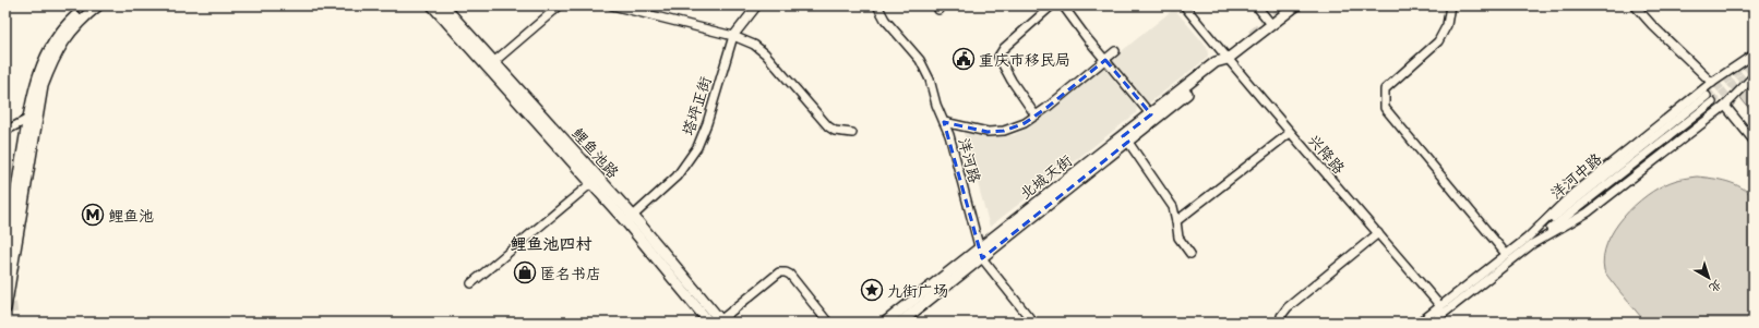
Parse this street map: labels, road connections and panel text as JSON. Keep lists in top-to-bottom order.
{
  "streets": {
    "main road": ["鲤鱼池路", "北城天街"],
    "street": [
      "塔坪正街",
      "兴降路",
      "洋河路",
      "洋河中路"
    ]
  },
  "crossings": [
    ["塔坪正街", "鲤鱼池路"],
    ["兴降路", "洋河中路"],
    ["兴降路", "北城天街"],
    ["洋河路", "北城天街"]
  ],
  "districts": ["鲤鱼池四村"],
  "places": {
    "public building": ["重庆市移民局"],
    "metro station": ["鲤鱼池"],
    "shop": ["匿名书店"],
    "place": ["九街广场"]
  },
  "north": "bottom right"
}
